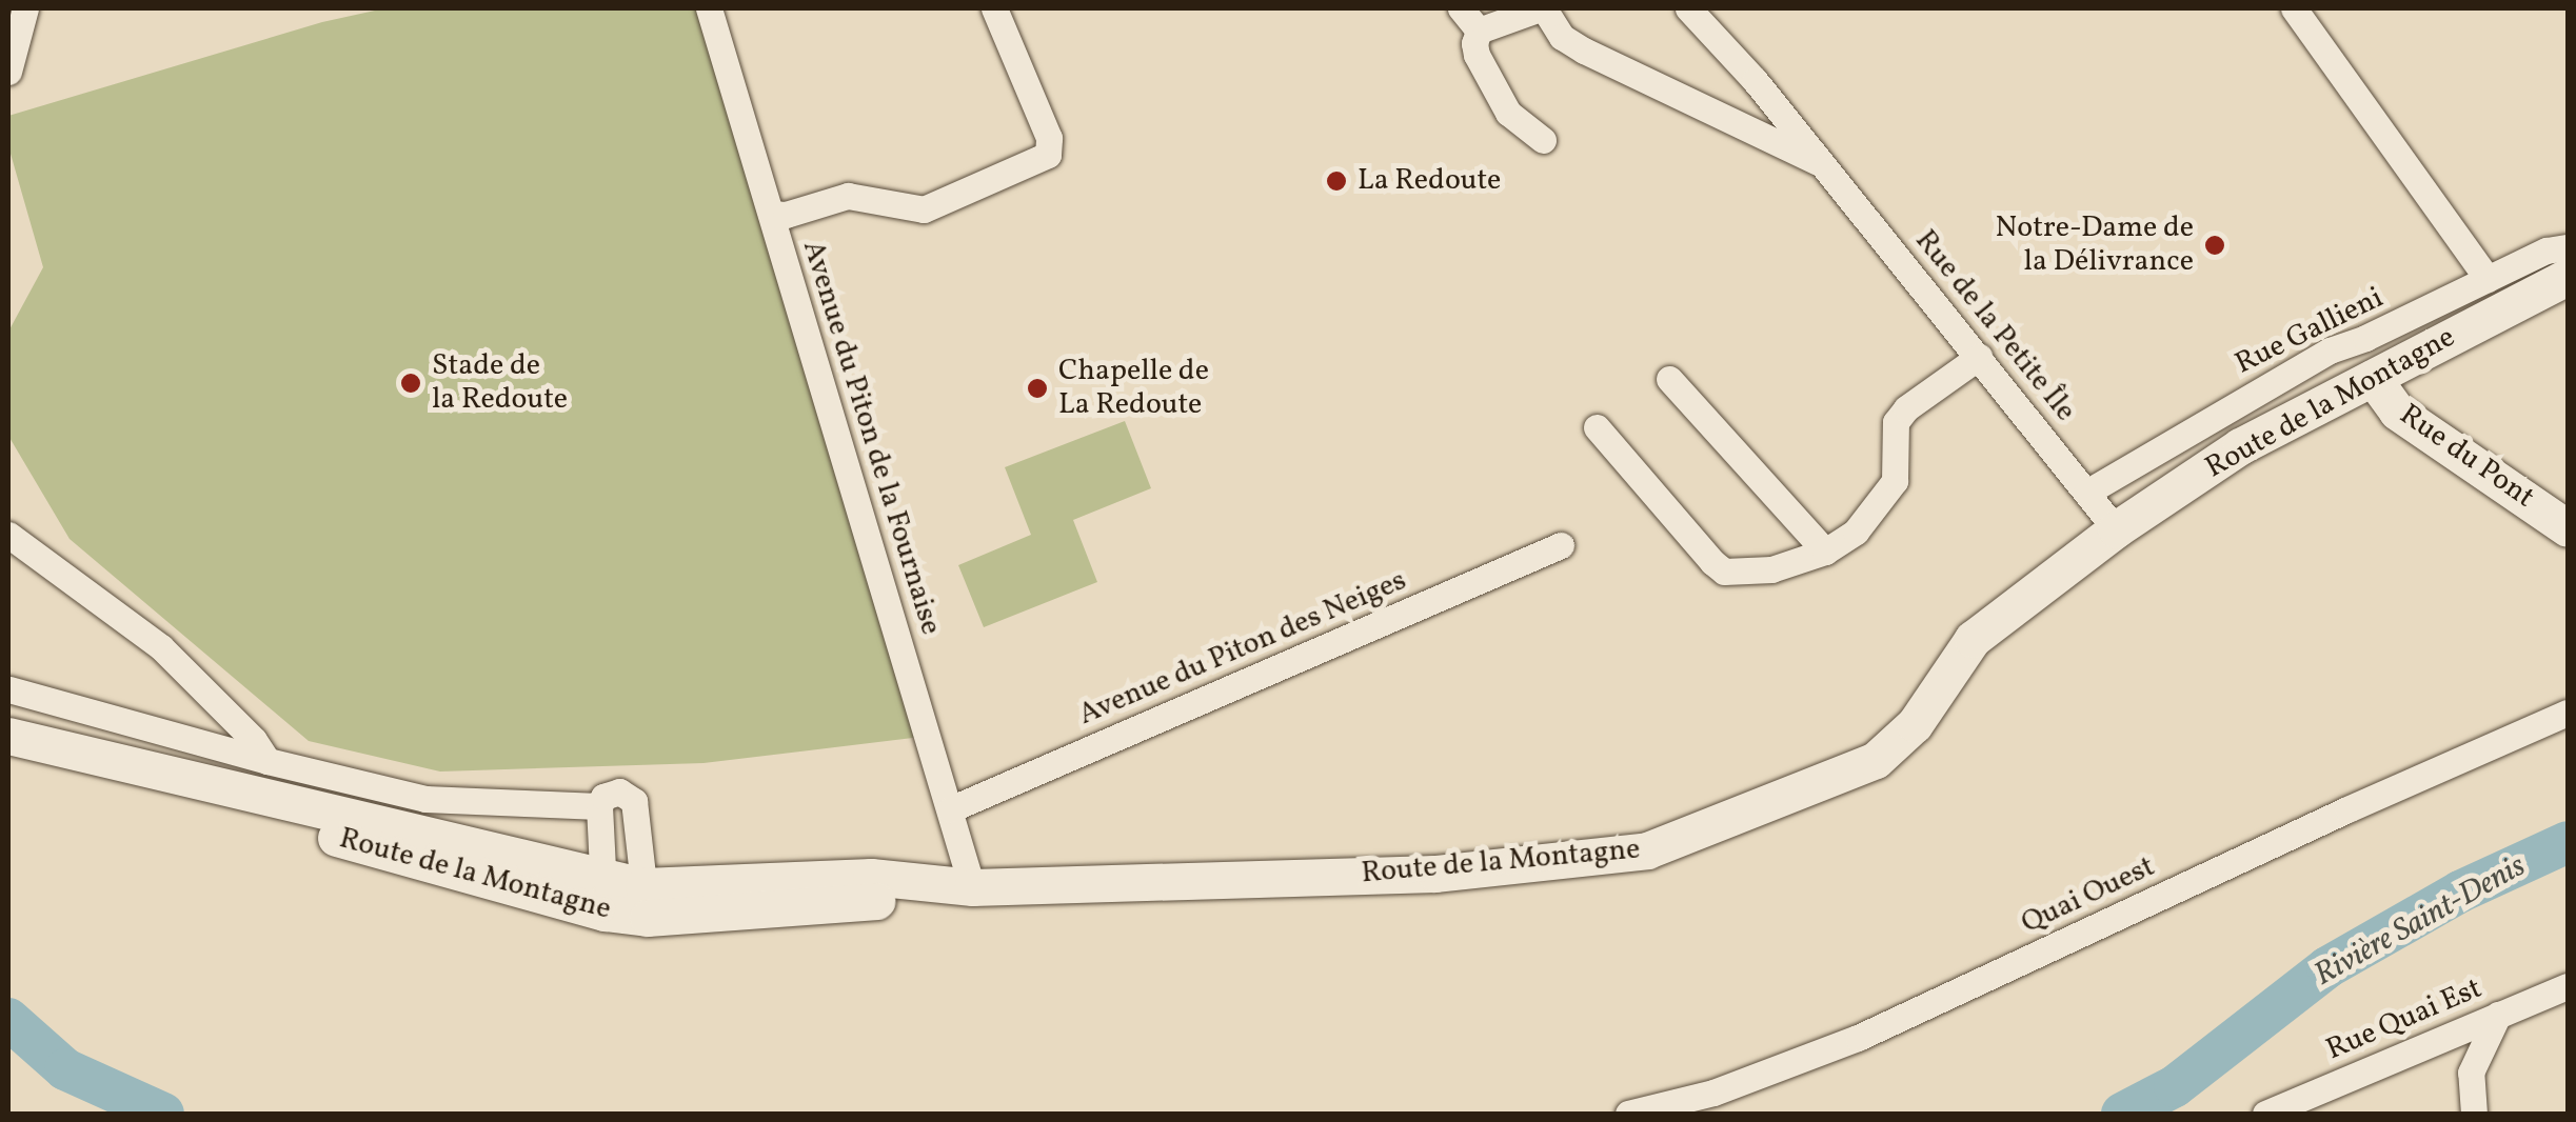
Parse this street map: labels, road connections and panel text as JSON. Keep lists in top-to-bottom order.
{
  "streets": {
    "main road": ["Route de la Montagne", "Rue du Pont"],
    "street": [
      "Rue de la Petite Île",
      "Rue Gallieni",
      "Avenue du Piton de la Fournaise",
      "Avenue du Piton des Neiges",
      "Quai Ouest",
      "Rue Quai Est"
    ]
  },
  "crossings": [
    ["Rue de la Petite Île", "Rue Gallieni"],
    ["Rue de la Petite Île", "Route de la Montagne"],
    ["Route de la Montagne", "Avenue du Piton de la Fournaise"],
    ["Route de la Montagne", "Rue du Pont"],
    ["Avenue du Piton de la Fournaise", "Avenue du Piton des Neiges"]
  ],
  "water": ["Rivière Saint-Denis"],
  "places": [
    "La Redoute",
    "Notre-Dame de la Délivrance",
    "Stade de la Redoute",
    "Chapelle de La Redoute"
  ]
}
